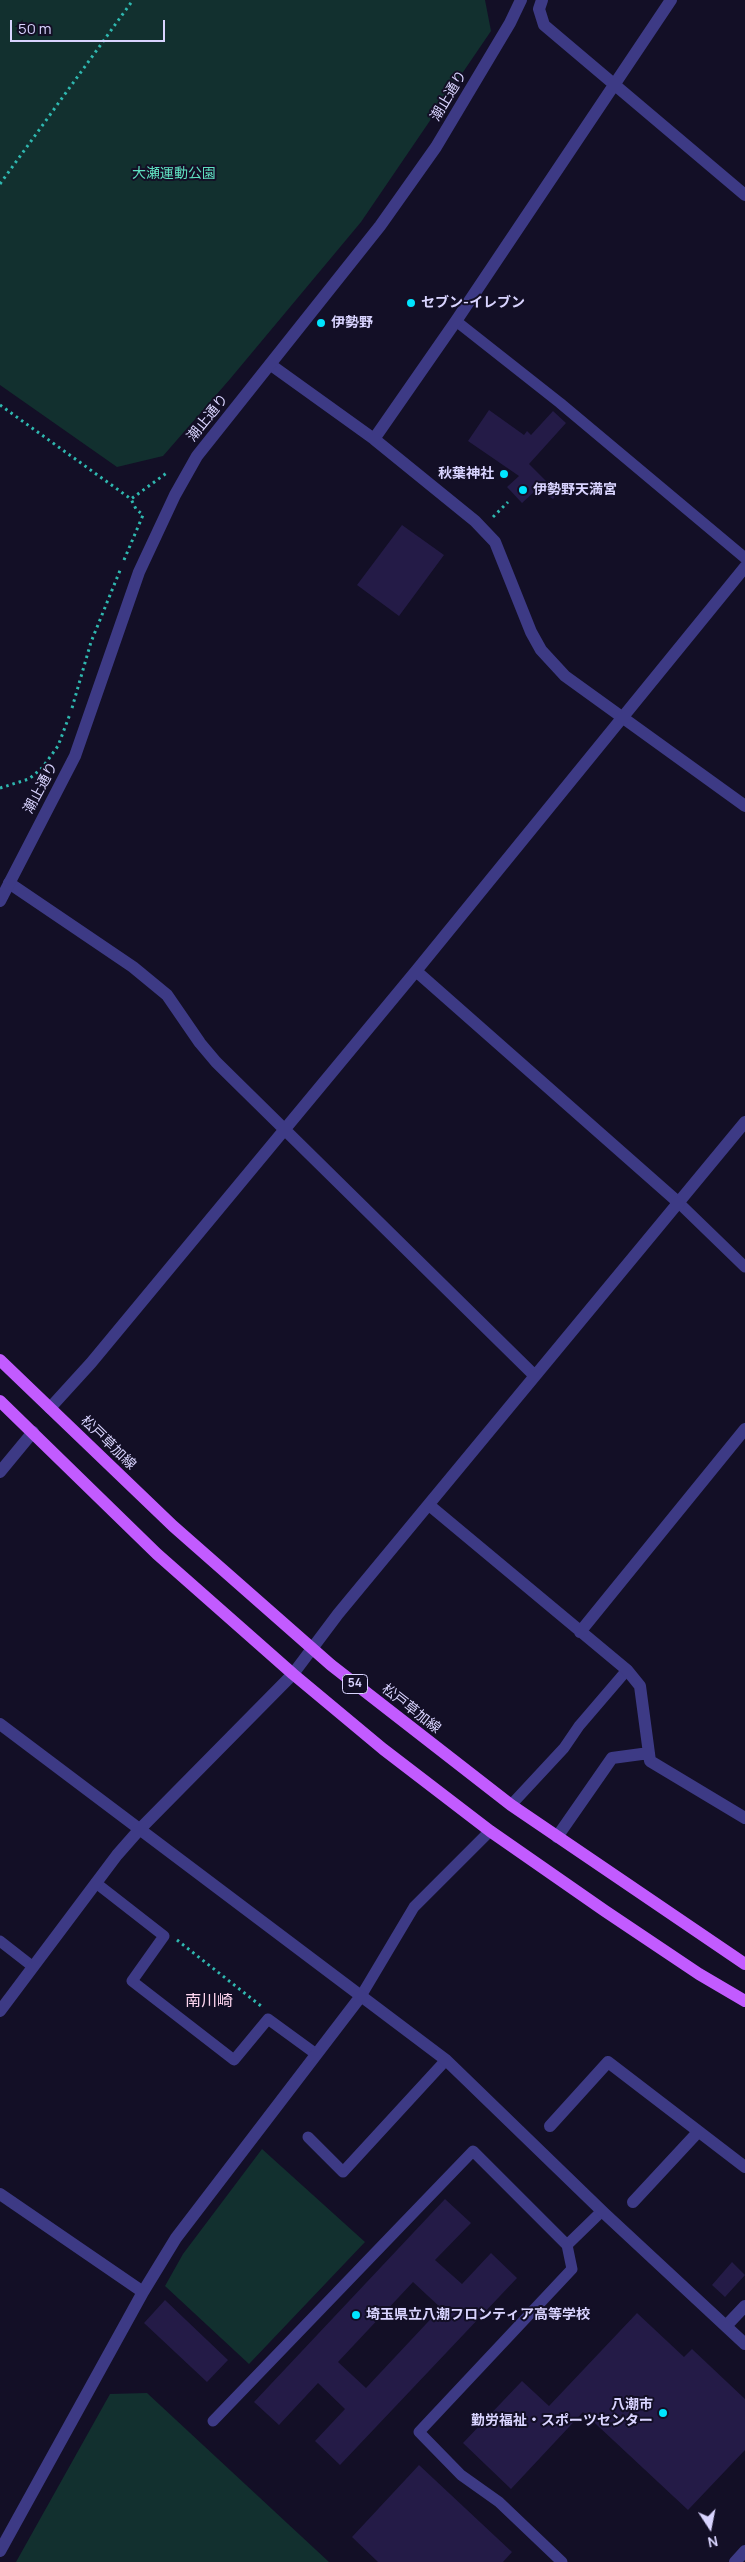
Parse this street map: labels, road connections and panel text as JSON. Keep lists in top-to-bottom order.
{
  "streets": {
    "main road": ["松戸草加線", "54"],
    "street": ["潮止通り"]
  },
  "districts": ["南川崎"],
  "parks": ["大瀬運動公園"],
  "places": [
    "セブン-イレブン",
    "伊勢野",
    "秋葉神社",
    "伊勢野天満宮",
    "埼玉県立八潮フロンティア高等学校",
    "八潮市 勤労福祉・スポーツセンター"
  ],
  "scale_bar": "50 m",
  "north": "bottom"
}
